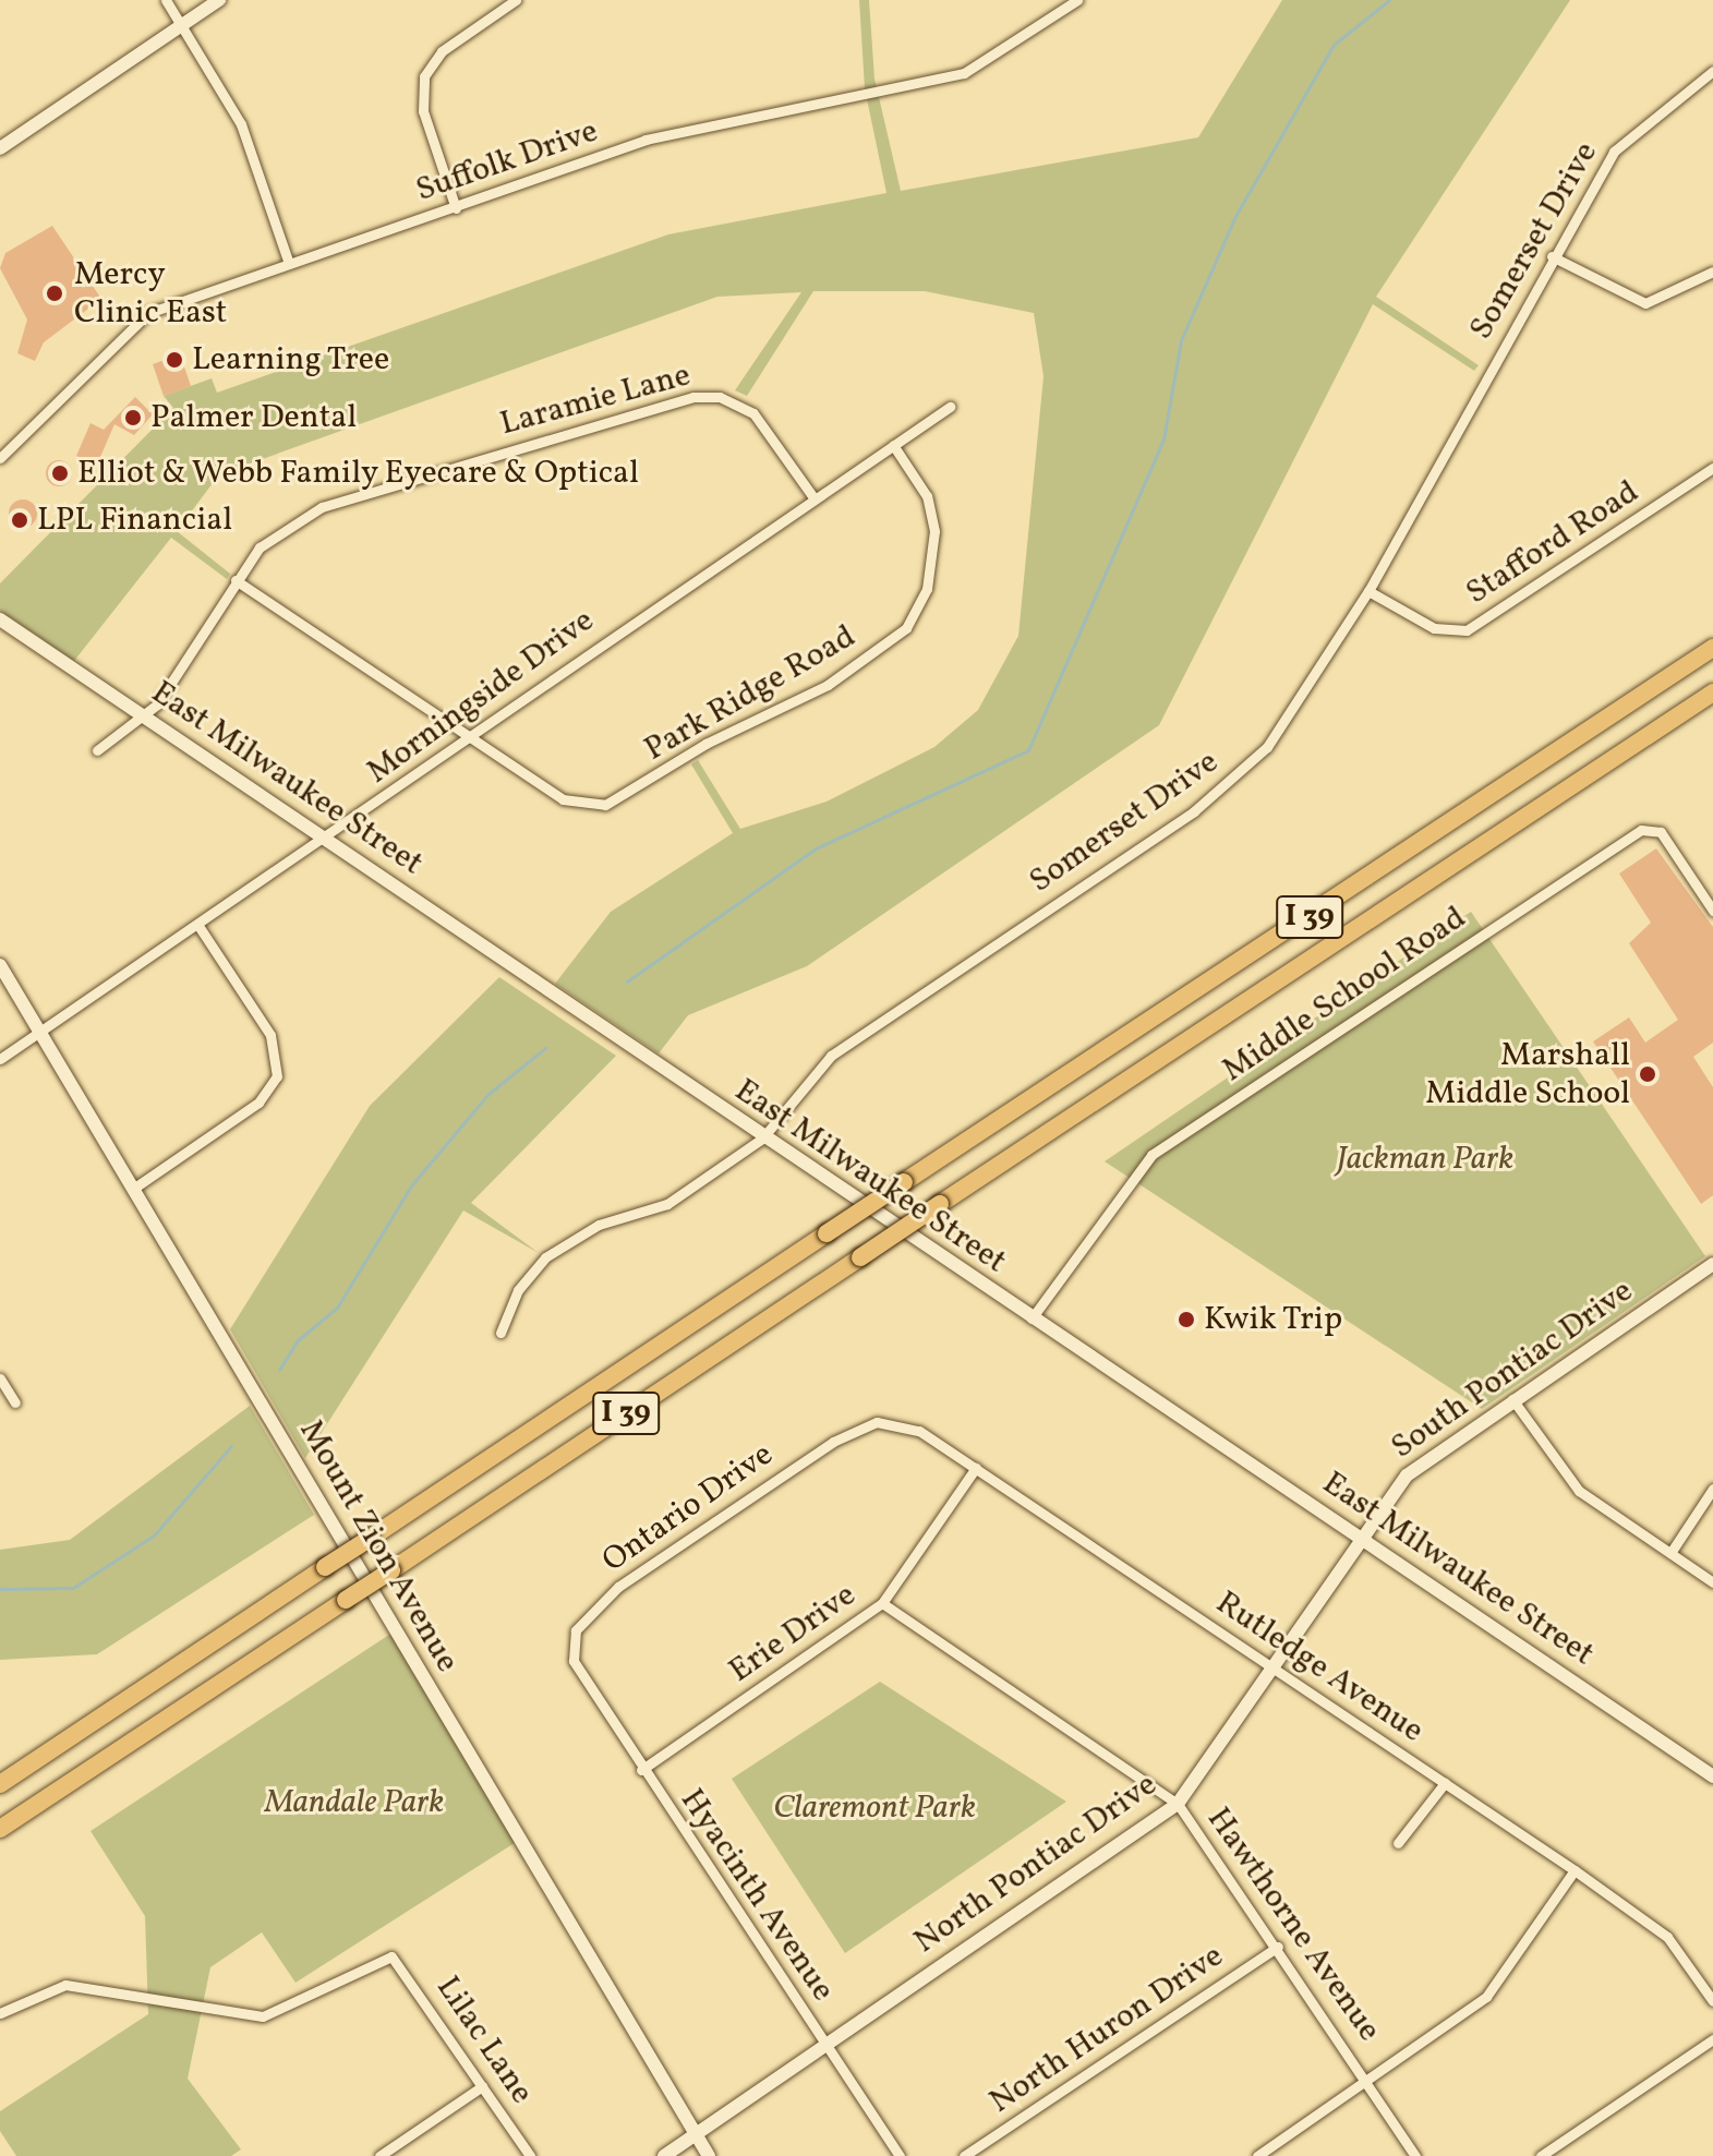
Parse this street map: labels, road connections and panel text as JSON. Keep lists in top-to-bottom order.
{
  "streets": {
    "highway": ["I 39"],
    "main road": [
      "East Milwaukee Street",
      "South Pontiac Drive",
      "Mount Zion Avenue",
      "North Pontiac Drive"
    ],
    "street": [
      "Suffolk Drive",
      "Somerset Drive",
      "Laramie Lane",
      "Stafford Road",
      "Park Ridge Road",
      "Morningside Drive",
      "Middle School Road",
      "Ontario Drive",
      "Erie Drive",
      "Rutledge Avenue",
      "Hyacinth Avenue",
      "Hawthorne Avenue",
      "North Huron Drive",
      "Lilac Lane"
    ]
  },
  "crossings": [
    ["Somerset Drive", "Stafford Road"],
    ["Somerset Drive", "East Milwaukee Street"],
    ["Laramie Lane", "Morningside Drive"],
    ["Laramie Lane", "East Milwaukee Street"],
    ["Park Ridge Road", "Morningside Drive"],
    ["Morningside Drive", "East Milwaukee Street"],
    ["Morningside Drive", "Mount Zion Avenue"],
    ["East Milwaukee Street", "Middle School Road"],
    ["East Milwaukee Street", "South Pontiac Drive"],
    ["East Milwaukee Street", "North Pontiac Drive"],
    ["South Pontiac Drive", "North Pontiac Drive"],
    ["Ontario Drive", "Rutledge Avenue"],
    ["Ontario Drive", "Hyacinth Avenue"],
    ["Mount Zion Avenue", "North Pontiac Drive"],
    ["Erie Drive", "Rutledge Avenue"],
    ["Erie Drive", "Hyacinth Avenue"],
    ["Erie Drive", "Hawthorne Avenue"],
    ["Rutledge Avenue", "North Pontiac Drive"],
    ["North Pontiac Drive", "Hyacinth Avenue"],
    ["North Pontiac Drive", "Hawthorne Avenue"],
    ["Hawthorne Avenue", "North Huron Drive"]
  ],
  "parks": ["Jackman Park", "Mandale Park", "Claremont Park"],
  "places": [
    "Mercy Clinic East",
    "Learning Tree",
    "Palmer Dental",
    "Elliot & Webb Family Eyecare & Optical",
    "LPL Financial",
    "Marshall Middle School",
    "Kwik Trip"
  ]
}
